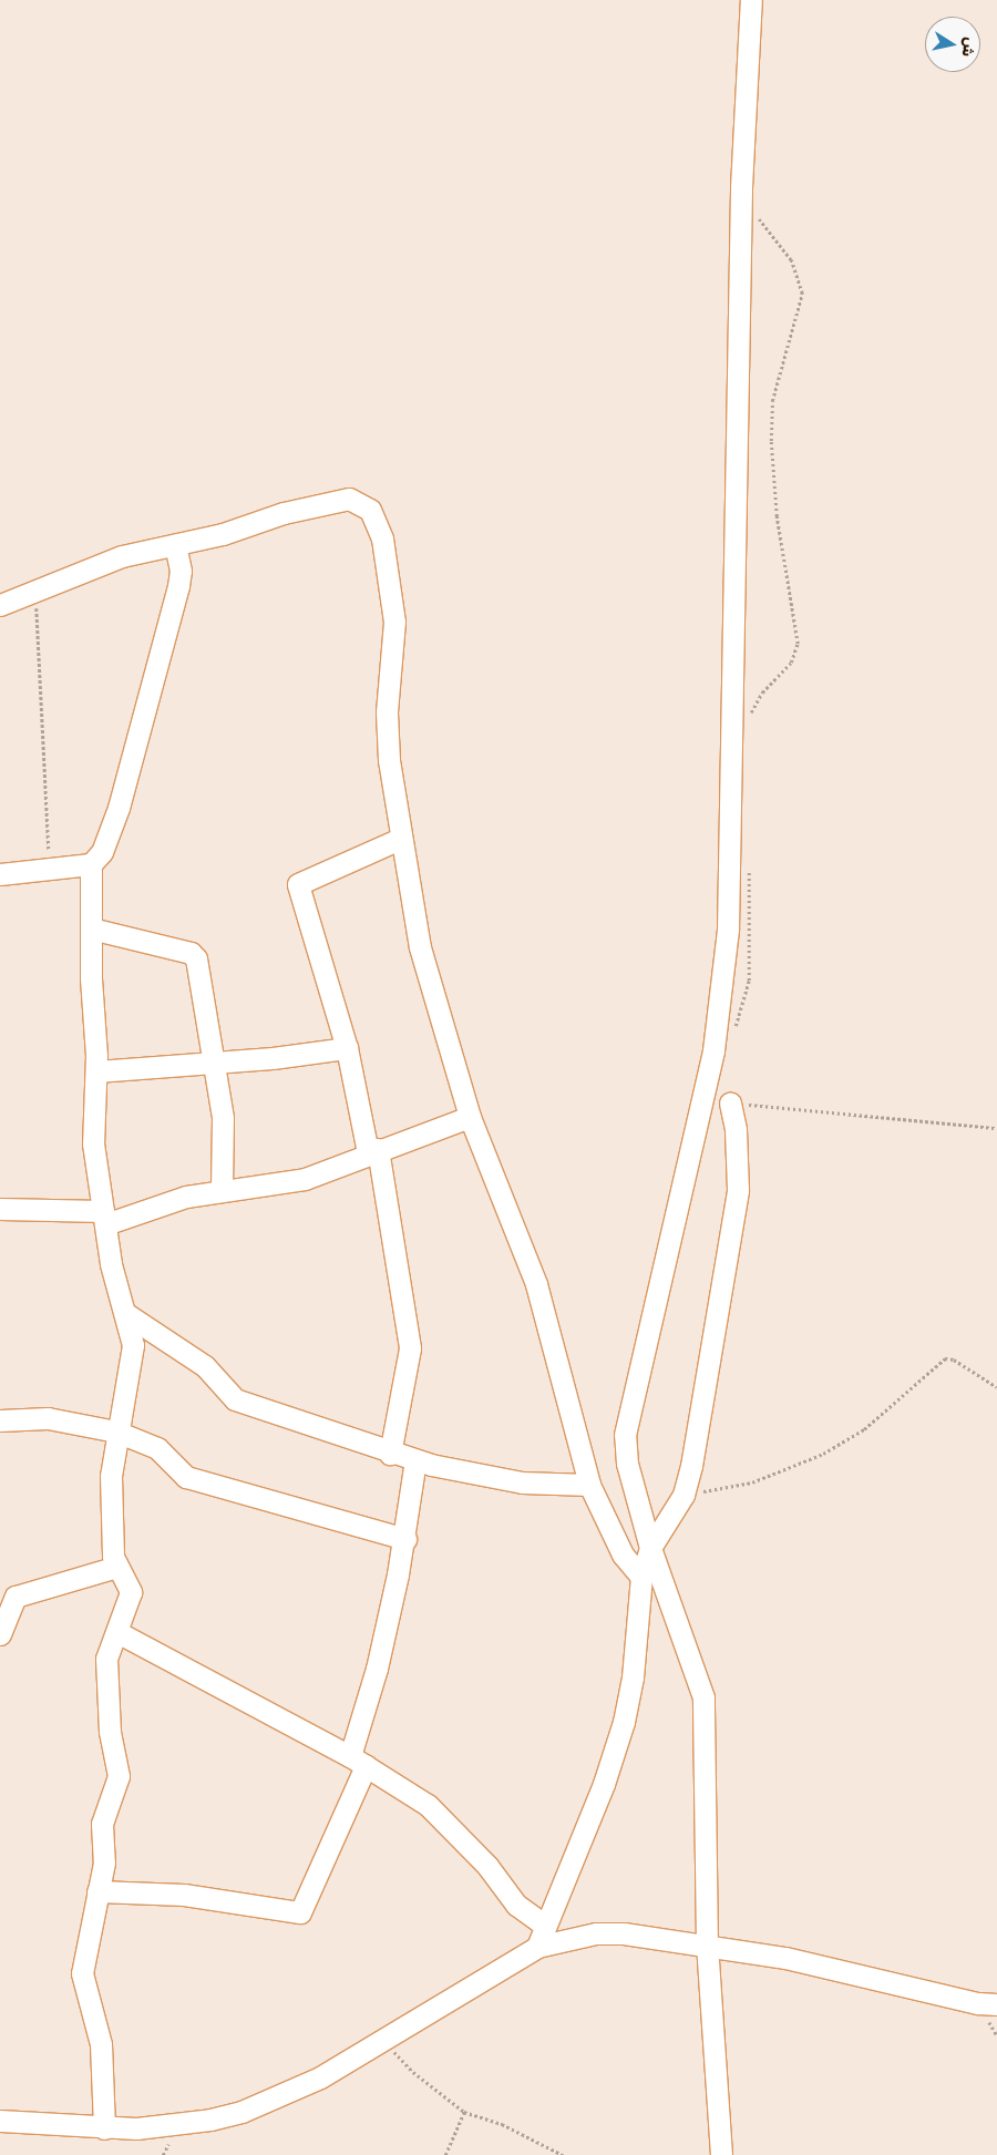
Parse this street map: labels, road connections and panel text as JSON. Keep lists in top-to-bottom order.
{
  "north": "right"
}
